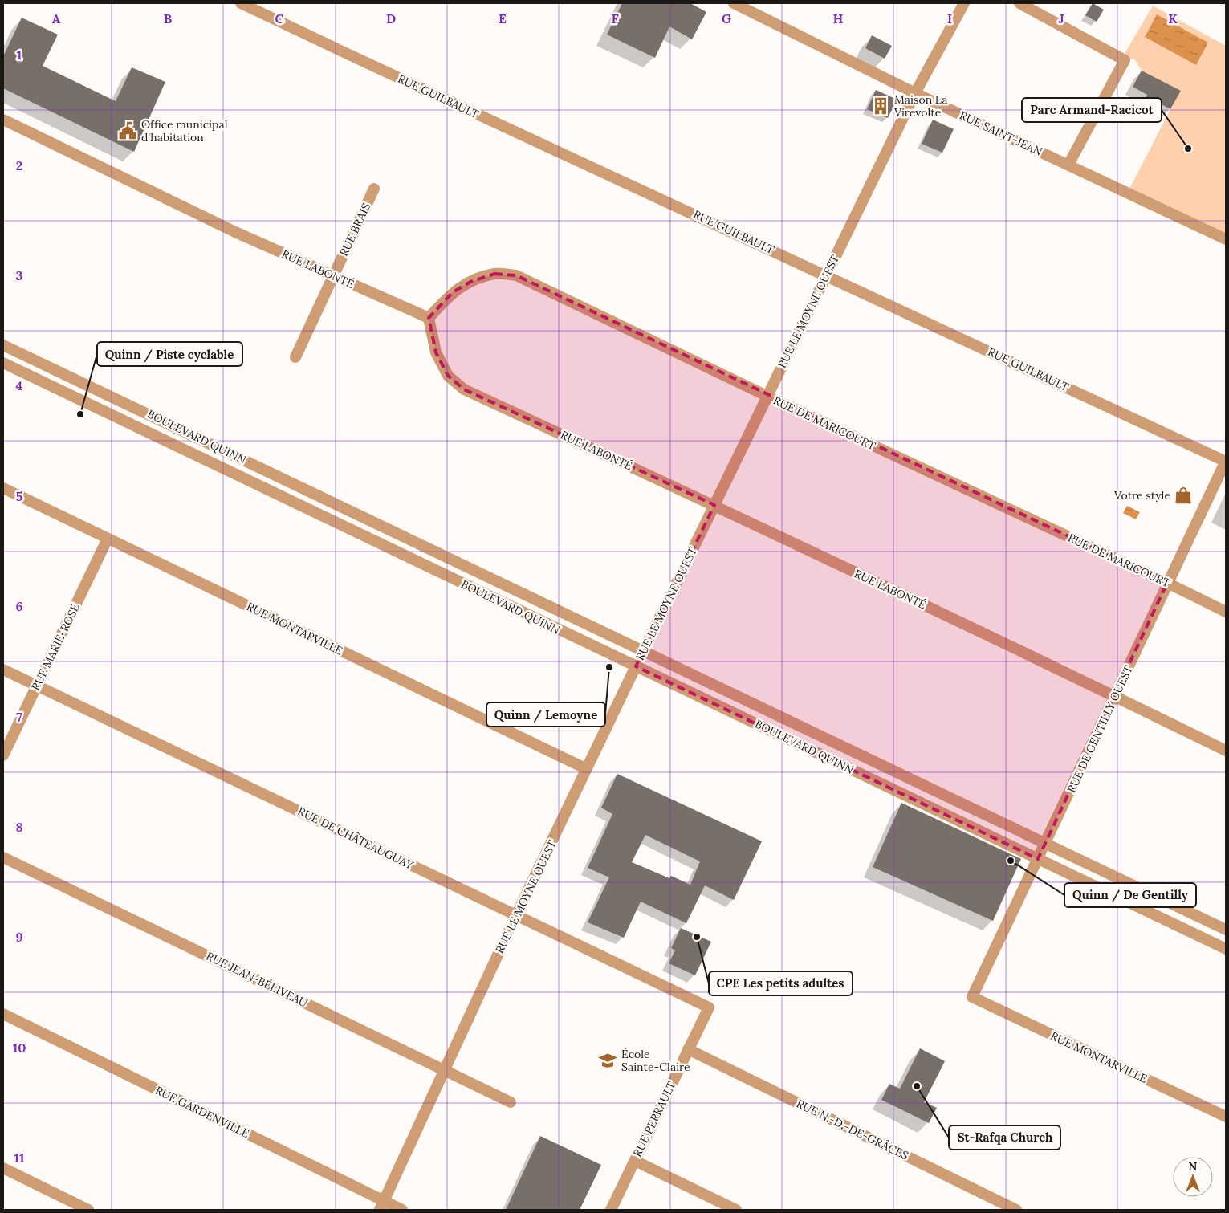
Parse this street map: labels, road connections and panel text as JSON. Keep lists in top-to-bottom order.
{
  "streets": {
    "street": [
      "RUE GUILBAULT",
      "RUE SAINT-JEAN",
      "RUE BRAIS",
      "RUE LABONTÉ",
      "RUE LE MOYNE OUEST",
      "RUE DE MARICOURT",
      "BOULEVARD QUINN",
      "RUE MONTARVILLE",
      "RUE MARIE-ROSE",
      "RUE DE GENTILLY OUEST",
      "RUE DE CHÂTEAUGUAY",
      "RUE JEAN-BÉLIVEAU",
      "RUE GARDENVILLE",
      "RUE PERRAULT",
      "RUE N.-D.-DE-GRÂCES"
    ]
  },
  "crossings": [
    ["RUE GUILBAULT", "RUE LE MOYNE OUEST"],
    ["RUE GUILBAULT", "RUE DE GENTILLY OUEST"],
    ["RUE SAINT-JEAN", "RUE LE MOYNE OUEST"],
    ["RUE BRAIS", "RUE LABONTÉ"],
    ["RUE LABONTÉ", "RUE LE MOYNE OUEST"],
    ["RUE LABONTÉ", "RUE DE MARICOURT"],
    ["RUE LABONTÉ", "RUE DE GENTILLY OUEST"],
    ["RUE LE MOYNE OUEST", "RUE DE MARICOURT"],
    ["RUE LE MOYNE OUEST", "BOULEVARD QUINN"],
    ["RUE LE MOYNE OUEST", "RUE MONTARVILLE"],
    ["RUE LE MOYNE OUEST", "RUE DE CHÂTEAUGUAY"],
    ["RUE LE MOYNE OUEST", "RUE JEAN-BÉLIVEAU"],
    ["RUE LE MOYNE OUEST", "RUE GARDENVILLE"],
    ["RUE DE MARICOURT", "RUE DE GENTILLY OUEST"],
    ["BOULEVARD QUINN", "RUE DE GENTILLY OUEST"],
    ["RUE MONTARVILLE", "RUE MARIE-ROSE"],
    ["RUE MONTARVILLE", "RUE DE GENTILLY OUEST"],
    ["RUE MARIE-ROSE", "RUE DE CHÂTEAUGUAY"],
    ["RUE DE CHÂTEAUGUAY", "RUE PERRAULT"],
    ["RUE PERRAULT", "RUE N.-D.-DE-GRÂCES"]
  ],
  "places": {
    "building": ["Maison La Virevolte"],
    "public building": ["Office municipal d'habitation"],
    "other": [
      "Parc Armand-Racicot",
      "Quinn / Piste cyclable",
      "Quinn / Lemoyne",
      "Quinn / De Gentilly",
      "CPE Les petits adultes",
      "St-Rafqa Church"
    ],
    "shop": ["Votre style"],
    "school or university": ["École Sainte-Claire"]
  },
  "north": "top",
  "grid": {
    "columns": [
      "A",
      "B",
      "C",
      "D",
      "E",
      "F",
      "G",
      "H",
      "I",
      "J",
      "K"
    ],
    "rows": [
      "1",
      "2",
      "3",
      "4",
      "5",
      "6",
      "7",
      "8",
      "9",
      "10",
      "11"
    ]
  }
}
